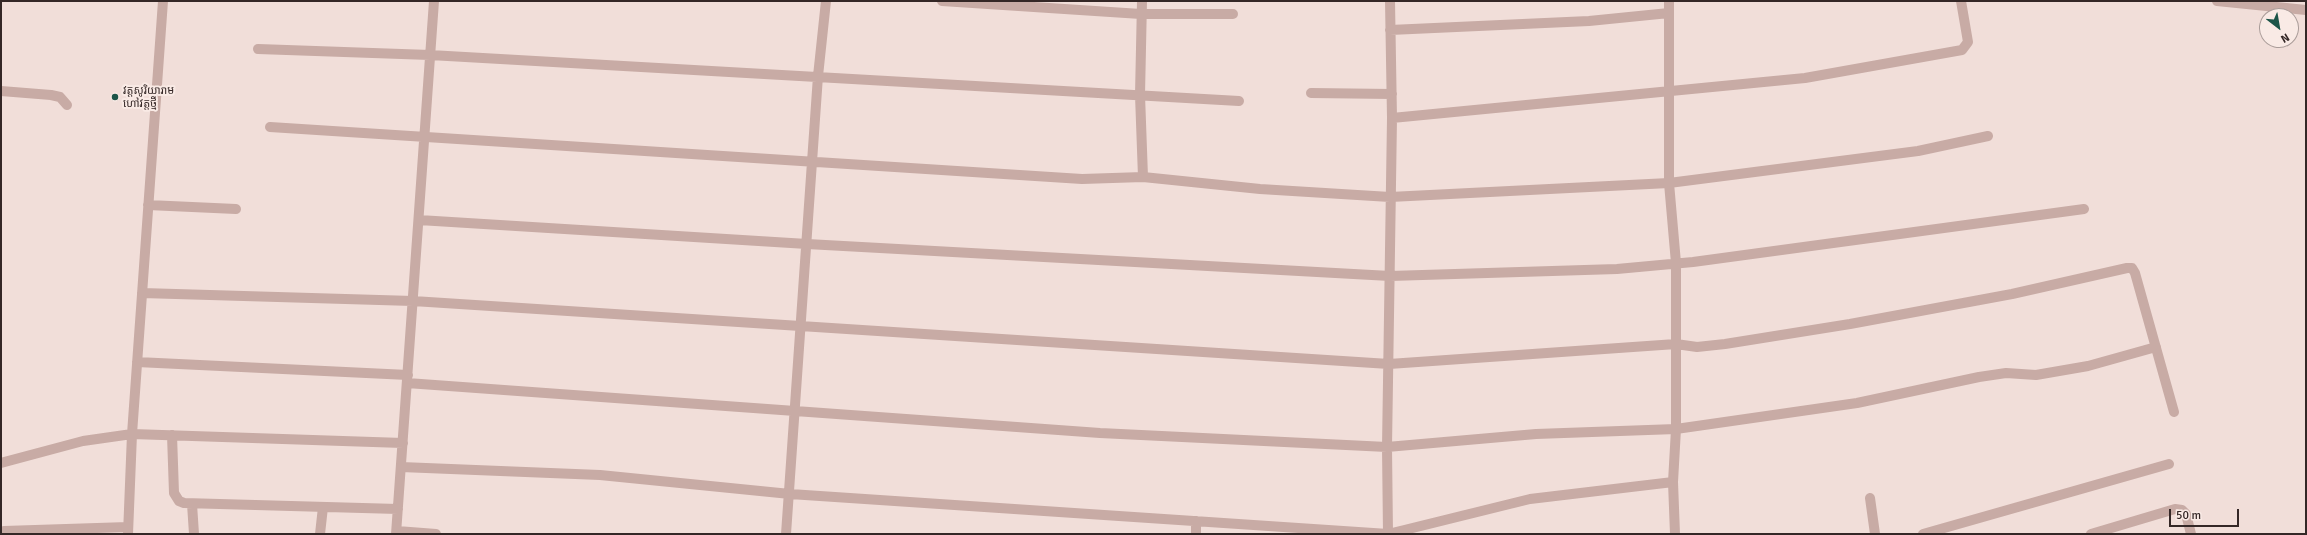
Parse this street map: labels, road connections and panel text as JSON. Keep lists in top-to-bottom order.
{
  "places": ["វត្តសូរិយារាម ហៅវត្តថ្មី"],
  "scale_bar": "50 m",
  "north": "bottom right"
}
